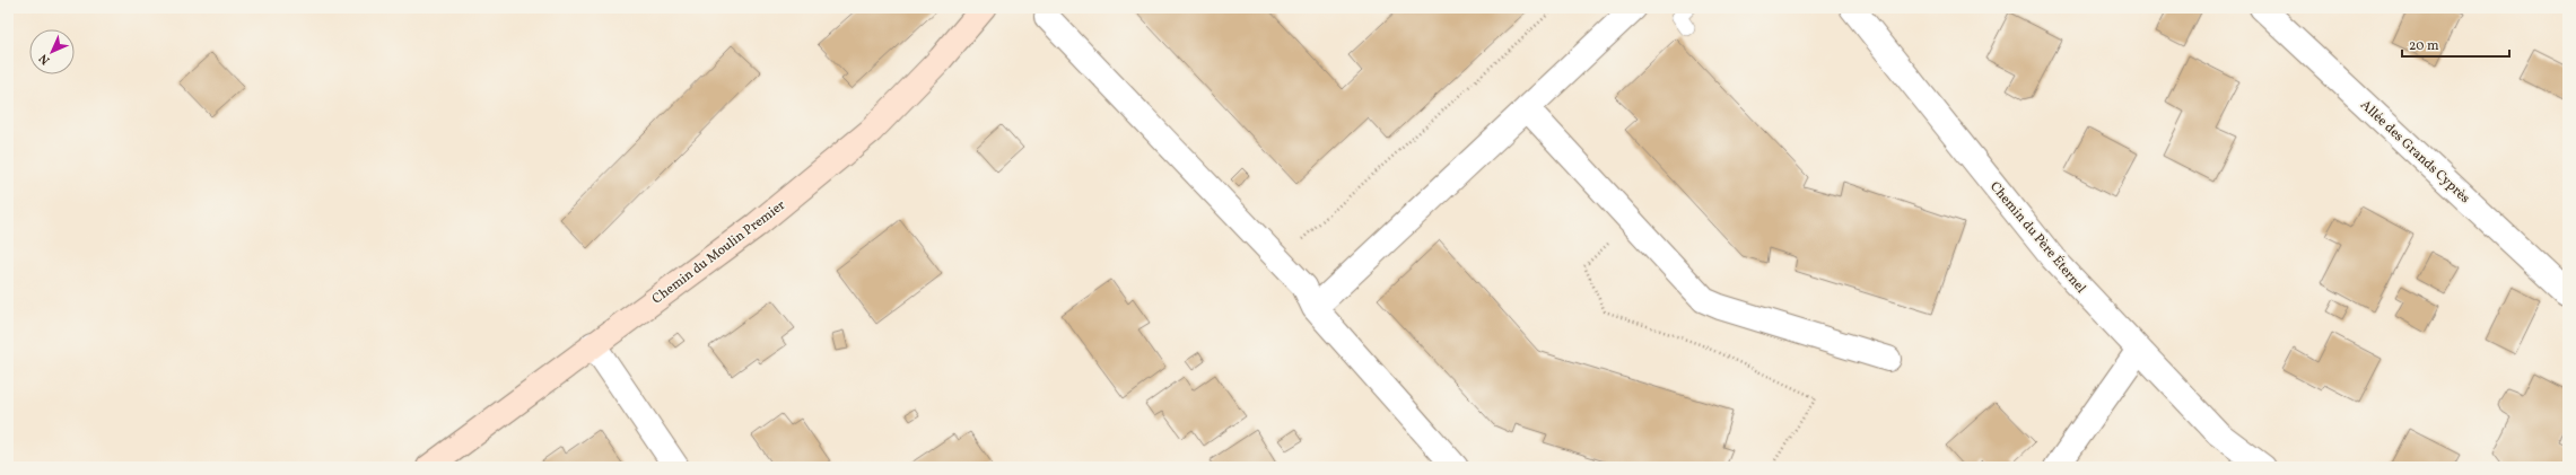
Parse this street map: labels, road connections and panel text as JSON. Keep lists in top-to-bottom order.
{
  "streets": {
    "main road": ["Chemin du Moulin Premier"],
    "street": ["Allée des Grands Cyprès", "Chemin du Père Éternel"]
  },
  "scale_bar": "20 m",
  "north": "bottom left"
}
